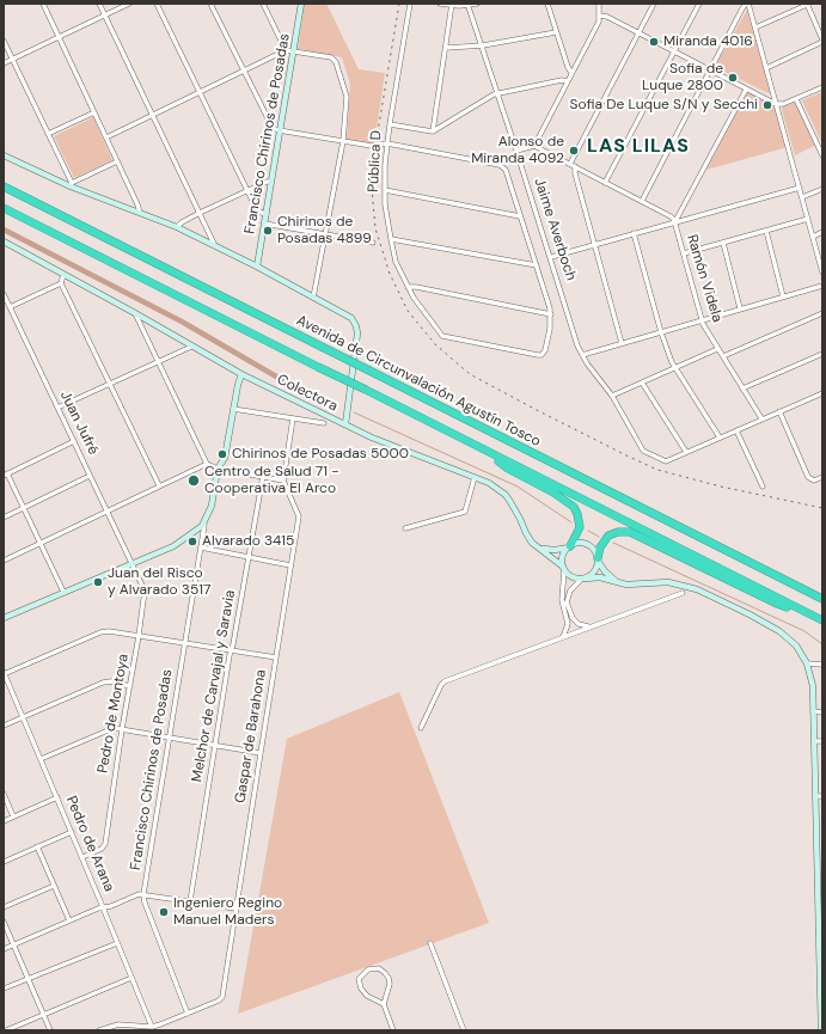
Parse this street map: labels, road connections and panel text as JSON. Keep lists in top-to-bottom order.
{
  "streets": {
    "highway": ["Avenida de Circunvalación Agustín Tosco"],
    "main road": ["Francisco Chirinos de Posadas", "Colectora"],
    "street": [
      "Pública D",
      "Jaime Averboch",
      "Ramón Videla",
      "Juan Jufré",
      "Melchor de Carvajal y Saravia",
      "Pedro de Montoya",
      "Gaspar de Barahona",
      "Pedro de Arana"
    ]
  },
  "crossings": [
    ["Francisco Chirinos de Posadas", "Colectora"],
    ["Francisco Chirinos de Posadas", "Gaspar de Barahona"],
    ["Juan Jufré", "Pedro de Montoya"],
    ["Pedro de Montoya", "Pedro de Arana"]
  ],
  "districts": ["LAS LILAS"],
  "places": [
    "Miranda 4016",
    "Sofia de Luque 2800",
    "Sofia De Luque S/N y Secchi",
    "Alonso de Miranda 4092",
    "Chirinos de Posadas 4899",
    "Chirinos de Posadas 5000",
    "Centro de Salud 71 - Cooperativa El Arco",
    "Alvarado 3415",
    "Juan del Risco y Alvarado 3517",
    "Ingeniero Regino Manuel Maders"
  ]
}
